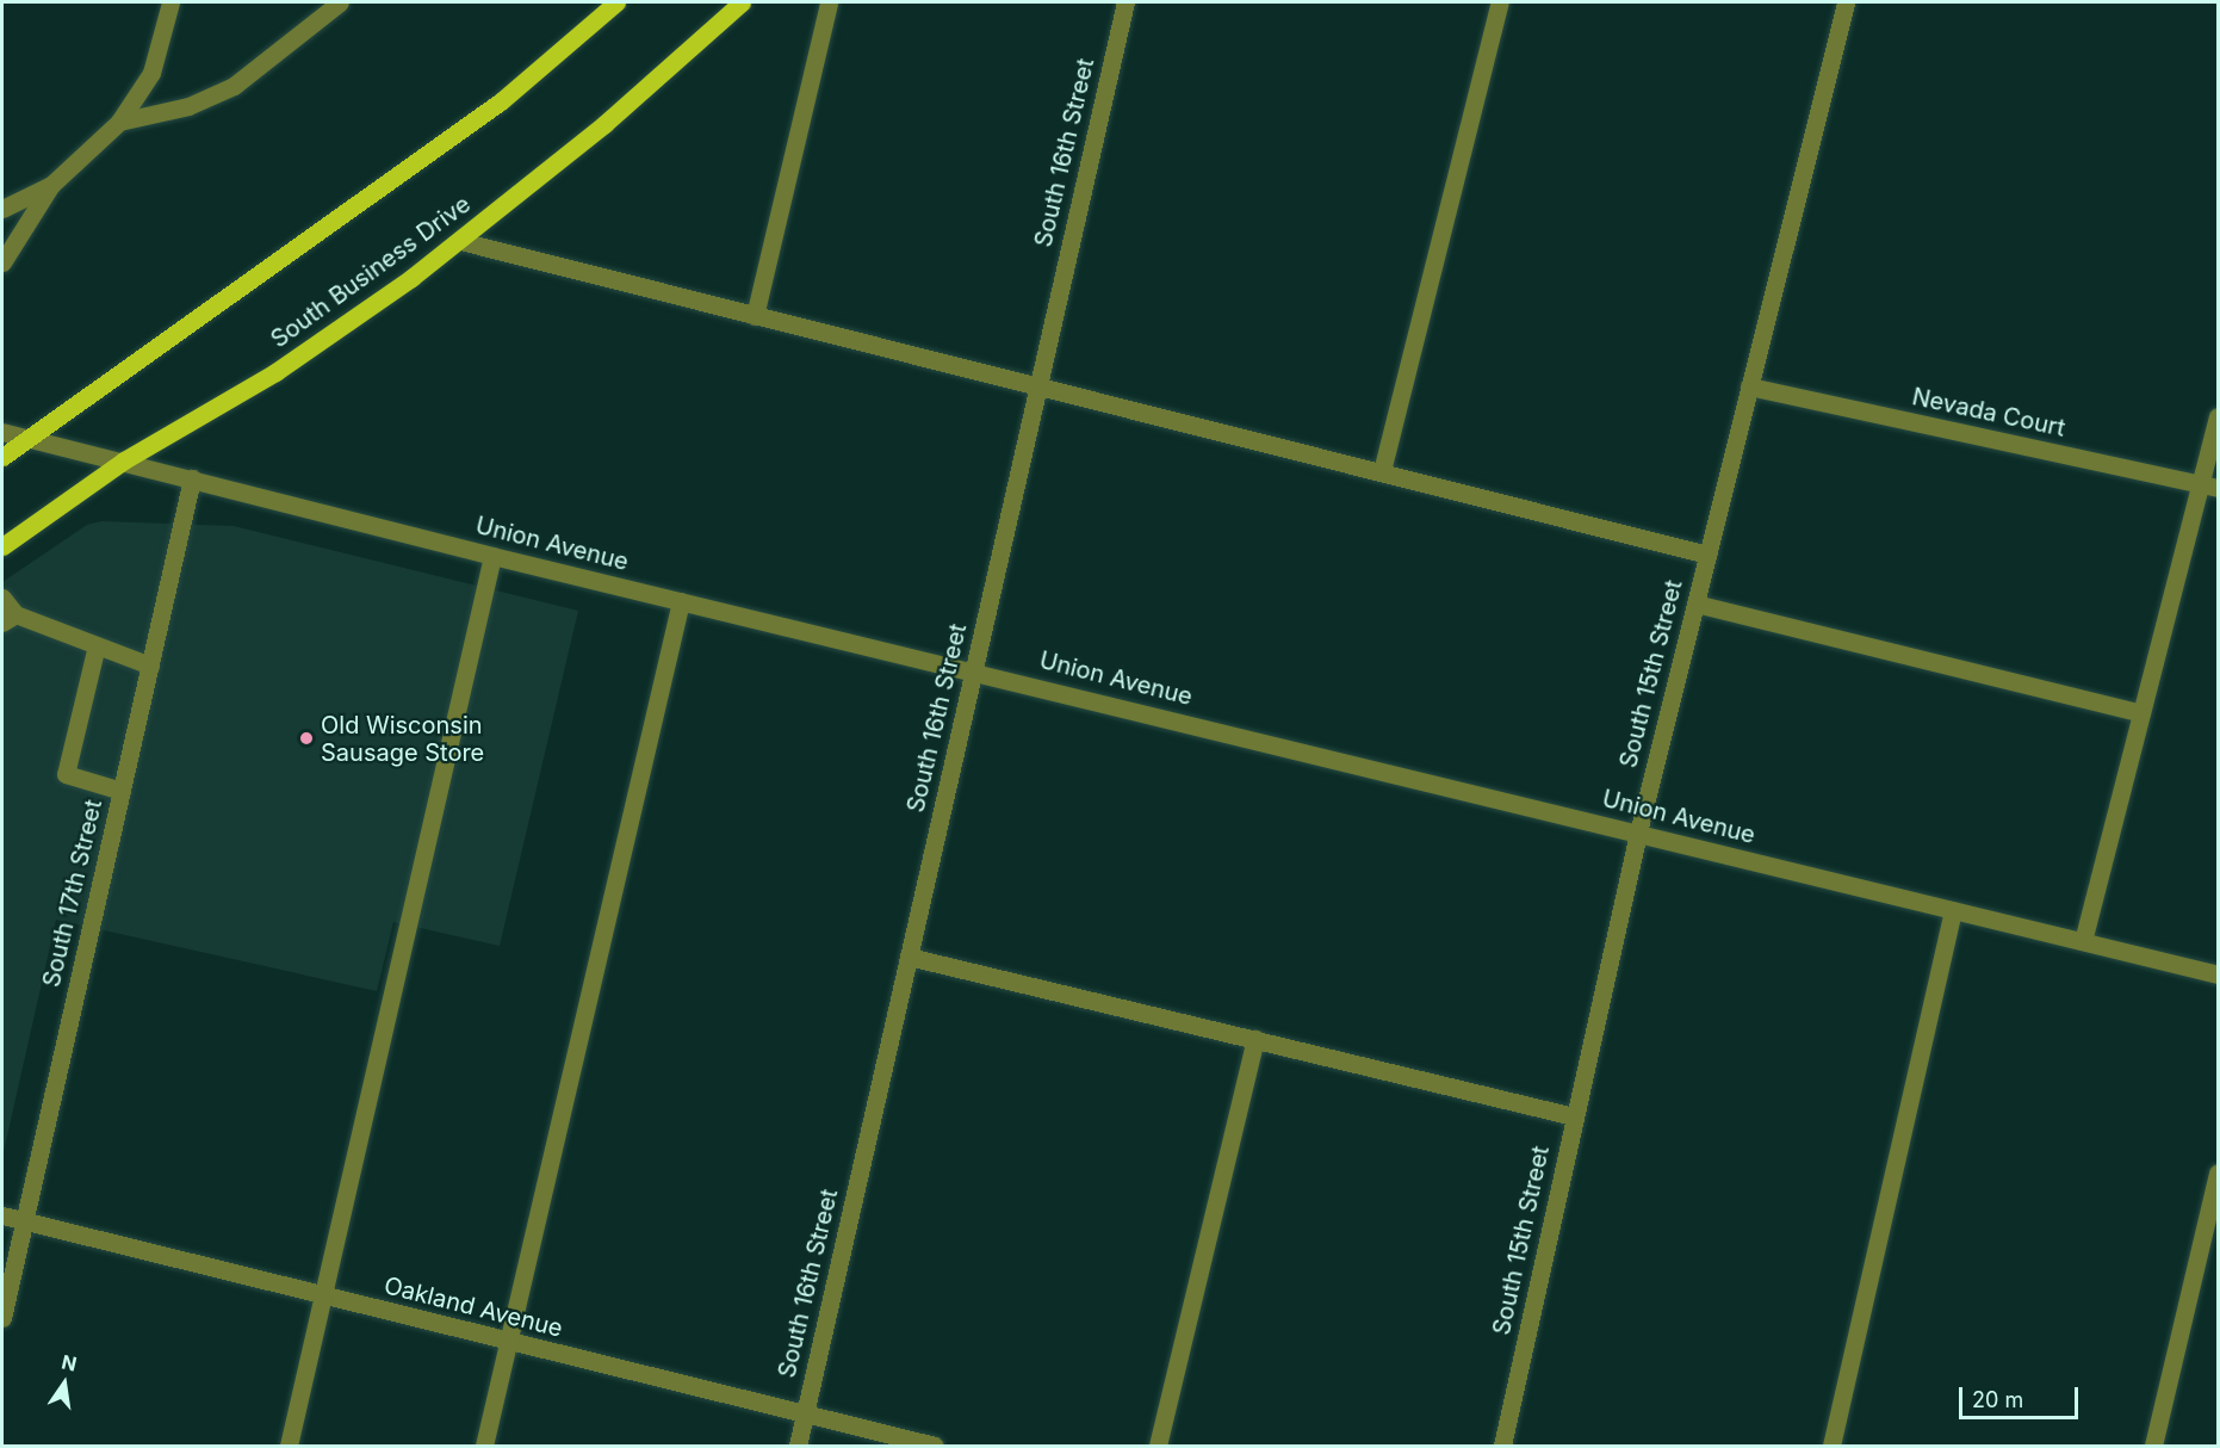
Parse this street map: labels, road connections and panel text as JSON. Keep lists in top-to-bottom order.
{
  "streets": {
    "main road": ["South Business Drive"],
    "street": [
      "South 16th Street",
      "Nevada Court",
      "Union Avenue",
      "South 15th Street",
      "South 17th Street",
      "Oakland Avenue"
    ]
  },
  "crossings": [
    ["South 16th Street", "Union Avenue"],
    ["South 16th Street", "Oakland Avenue"],
    ["South Business Drive", "Union Avenue"],
    ["Nevada Court", "South 15th Street"],
    ["Union Avenue", "South 15th Street"],
    ["Union Avenue", "South 17th Street"],
    ["South 17th Street", "Oakland Avenue"]
  ],
  "places": ["Old Wisconsin Sausage Store"],
  "scale_bar": "20 m",
  "north": "top"
}
